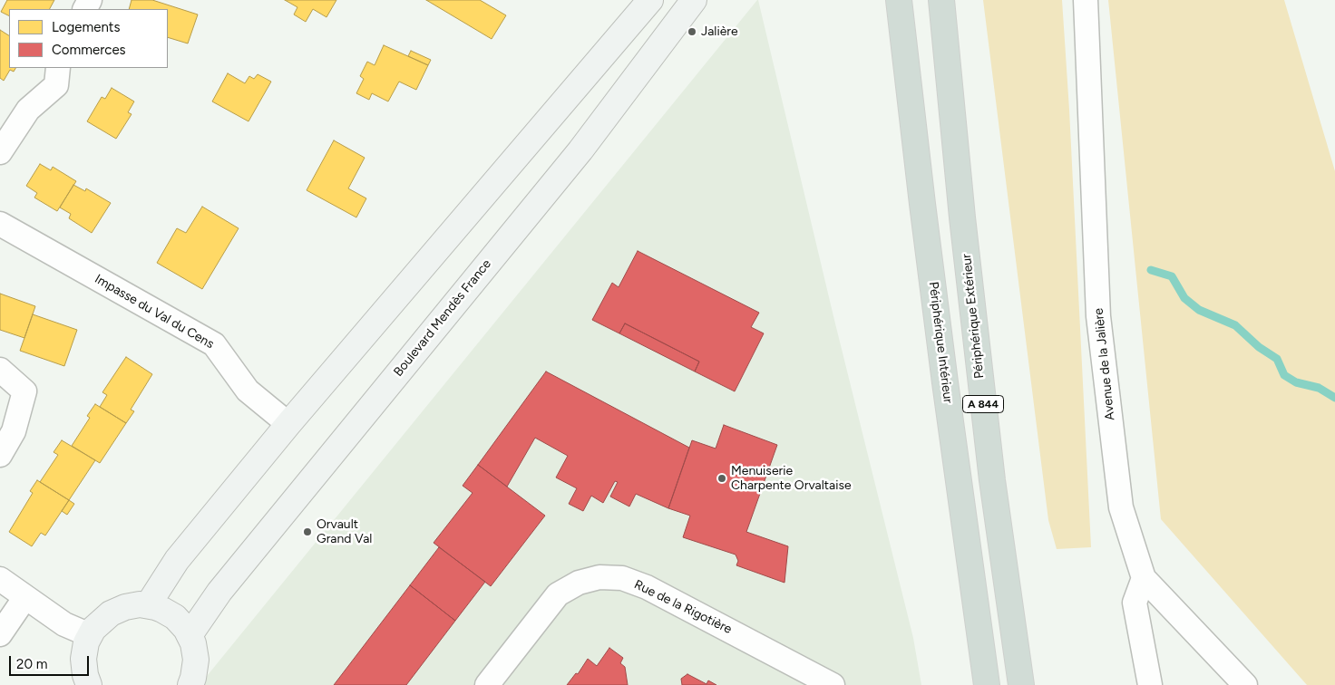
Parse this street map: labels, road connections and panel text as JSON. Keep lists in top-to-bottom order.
{
  "streets": {
    "highway": ["Périphérique Extérieur", "Périphérique Intérieur", "A 844"],
    "main road": ["Boulevard Mendès France"],
    "street": ["Impasse du Val du Cens", "Avenue de la Jalière", "Rue de la Rigotière"]
  },
  "places": ["Jalière", "Menuiserie Charpente Orvaltaise", "Orvault Grand Val"],
  "legend": ["Logements", "Commerces"],
  "scale_bar": "20 m"
}
